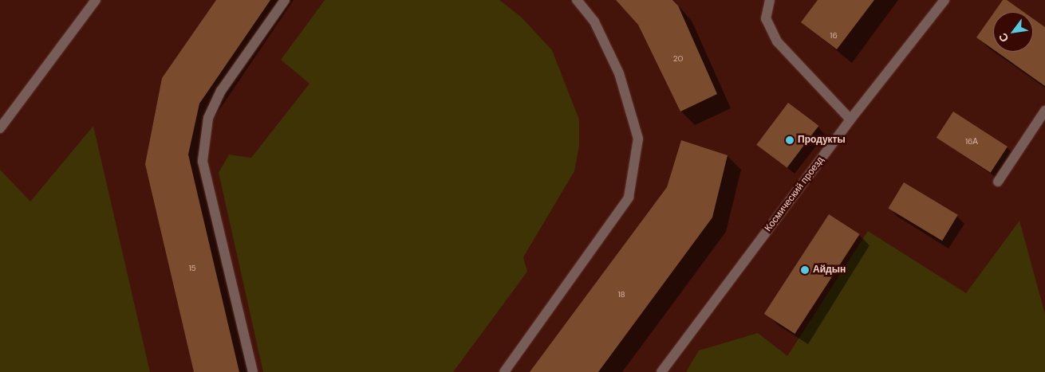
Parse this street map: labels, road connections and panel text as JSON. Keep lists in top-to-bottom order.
{
  "streets": {
    "street": ["Космический проезд"]
  },
  "places": ["Продукты", "Айдын"],
  "house_numbers": [
    "16",
    "20",
    "16А",
    "15",
    "18"
  ],
  "north": "bottom left"
}
